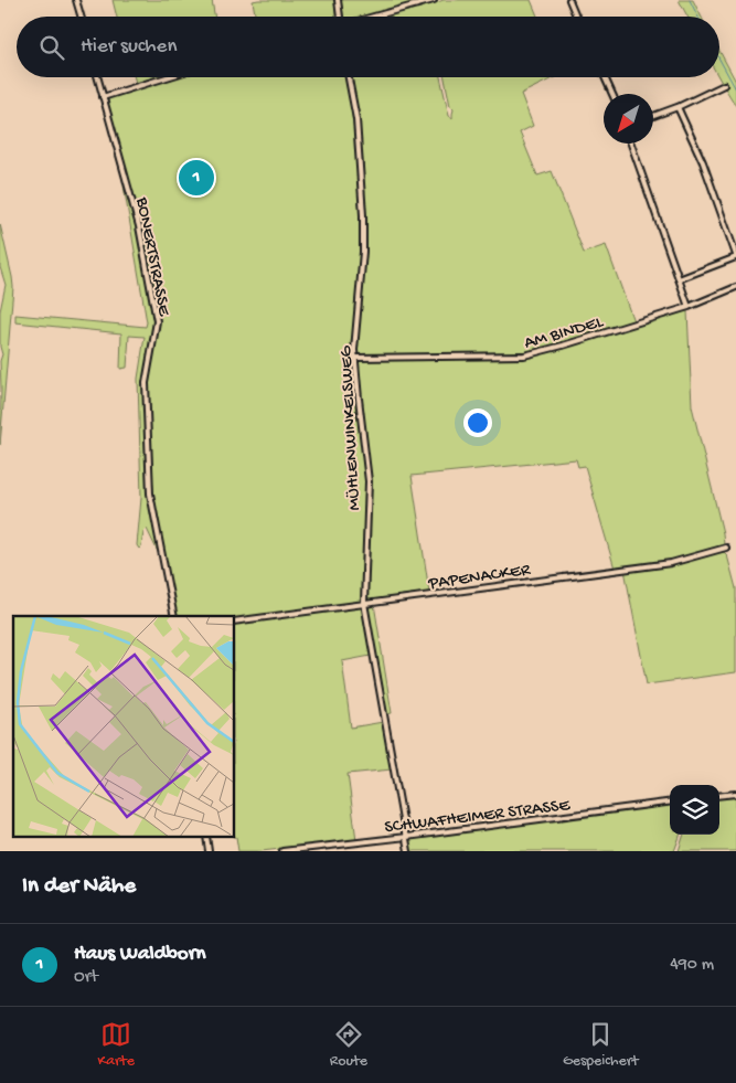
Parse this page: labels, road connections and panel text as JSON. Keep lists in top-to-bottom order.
{
  "streets": {
    "street": [
      "BONERTSTRASSE",
      "AM BINDEL",
      "MÜHLENWINKELSWEG",
      "PAPENACKER",
      "SCHWAFHEIMER STRASSE"
    ]
  },
  "crossings": [
    ["AM BINDEL", "MÜHLENWINKELSWEG"],
    ["MÜHLENWINKELSWEG", "PAPENACKER"],
    ["MÜHLENWINKELSWEG", "SCHWAFHEIMER STRASSE"]
  ],
  "north": "bottom left",
  "page": {
    "search": "Hier suchen",
    "pins": "1",
    "heading": "In der Nähe",
    "list": [
      {
        "mark": "1",
        "name": "Haus Waldborn",
        "note": "Ort",
        "value": "490 m"
      }
    ],
    "nav": ["Karte", "Route", "Gespeichert"]
  }
}
